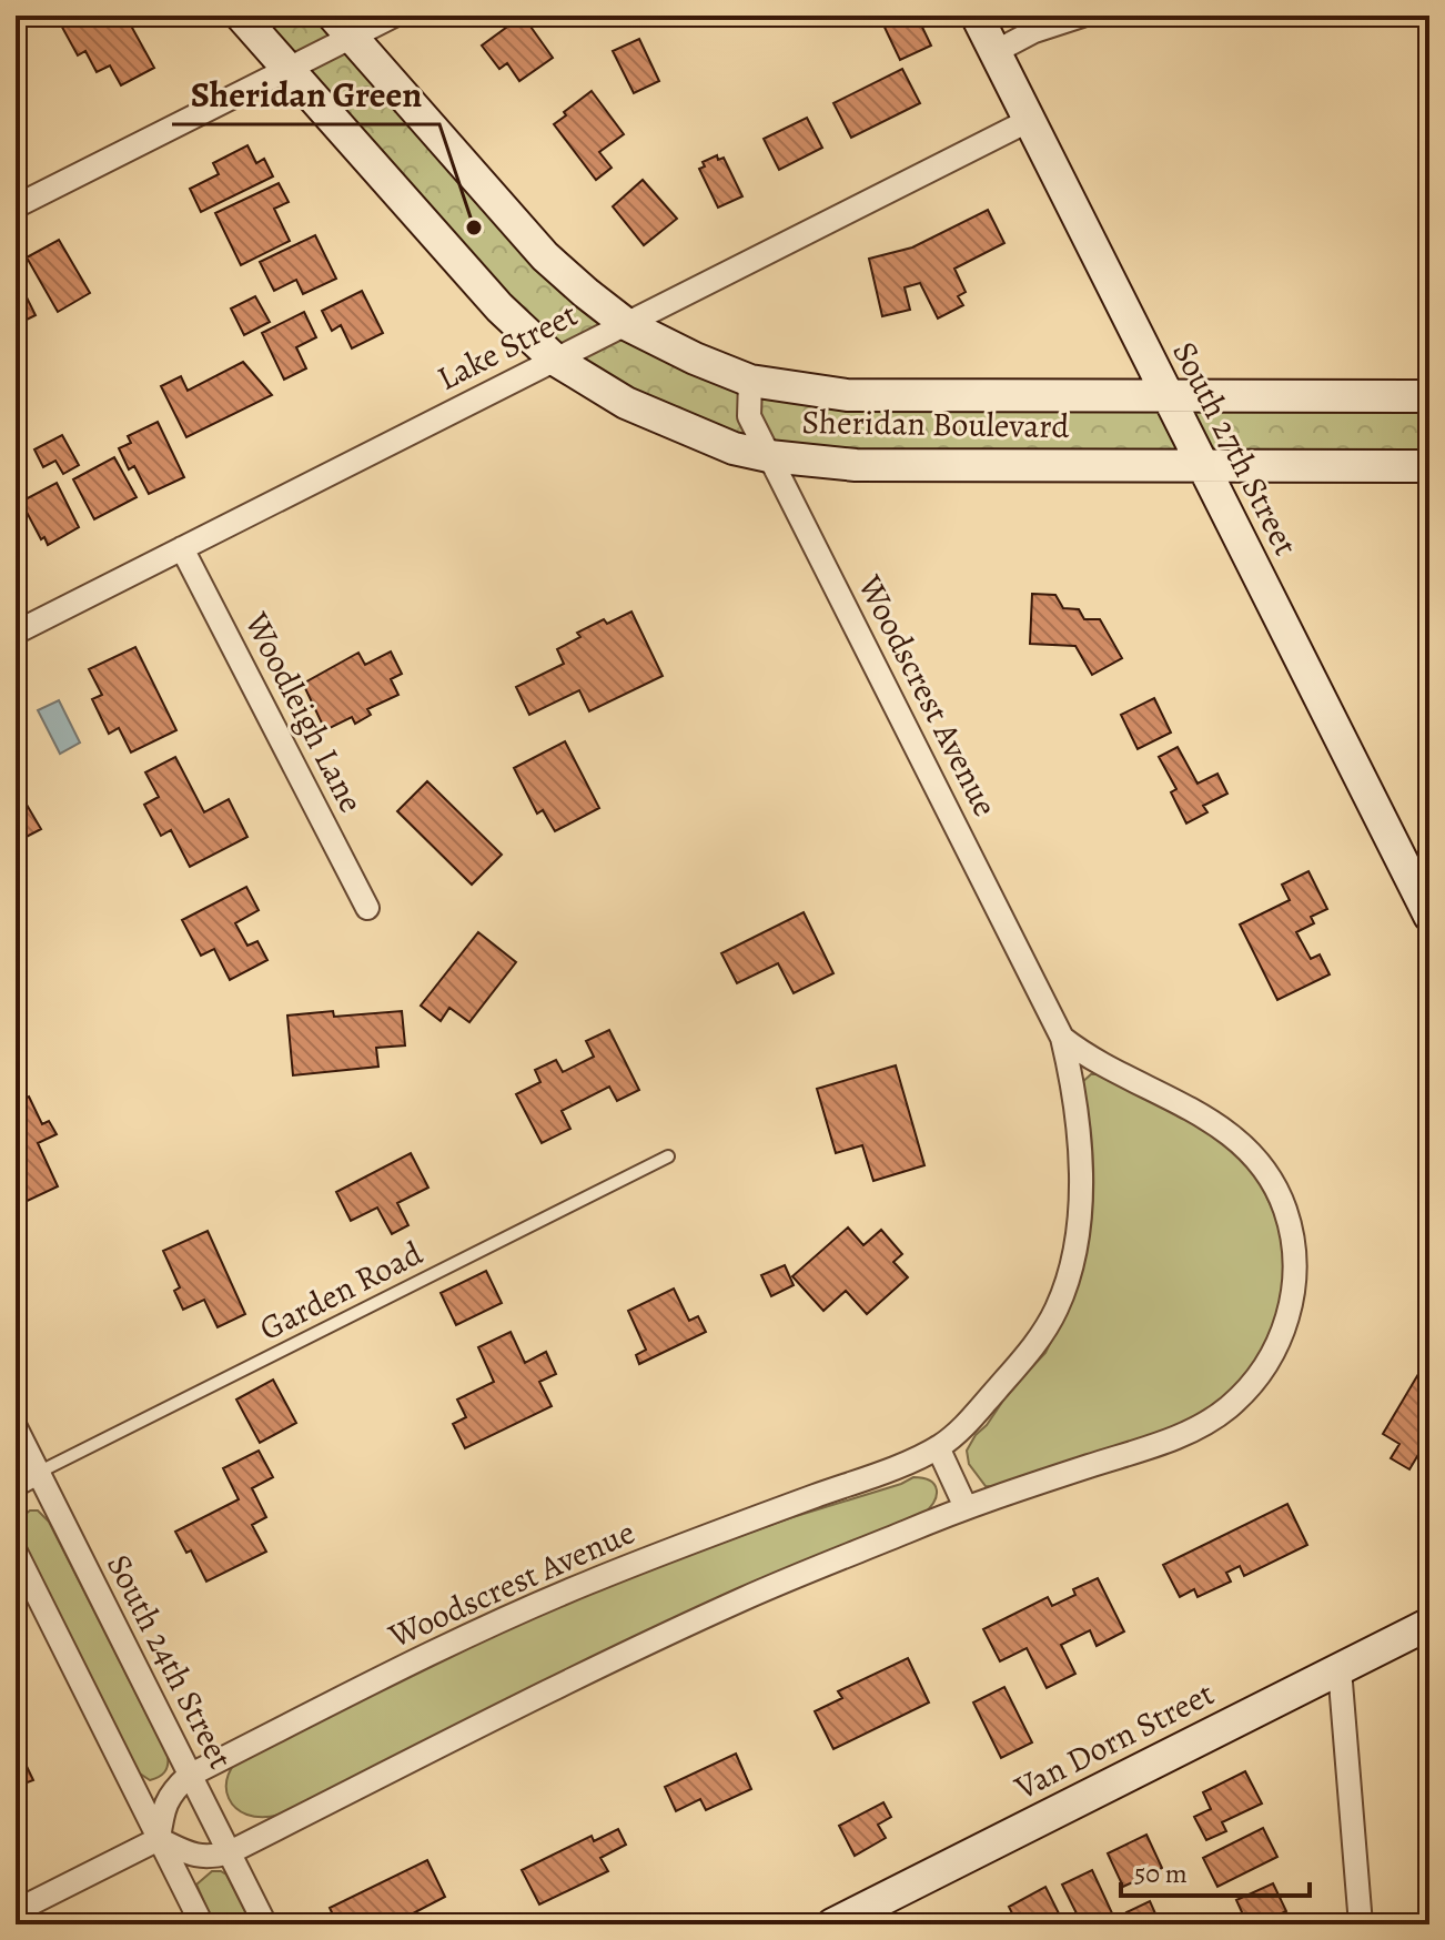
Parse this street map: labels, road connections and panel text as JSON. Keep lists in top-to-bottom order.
{
  "streets": {
    "main road": ["Sheridan Boulevard", "South 27th Street", "Van Dorn Street"],
    "street": [
      "Lake Street",
      "Woodscrest Avenue",
      "Woodleigh Lane",
      "South 24th Street"
    ],
    "lane": ["Garden Road"]
  },
  "crossings": [
    ["Lake Street", "Sheridan Boulevard"],
    ["Lake Street", "South 27th Street"],
    ["Lake Street", "Woodleigh Lane"],
    ["Sheridan Boulevard", "South 27th Street"],
    ["Sheridan Boulevard", "Woodscrest Avenue"],
    ["Woodscrest Avenue", "South 24th Street"],
    ["Garden Road", "South 24th Street"]
  ],
  "places": ["Sheridan Green"],
  "scale_bar": "50 m"
}
